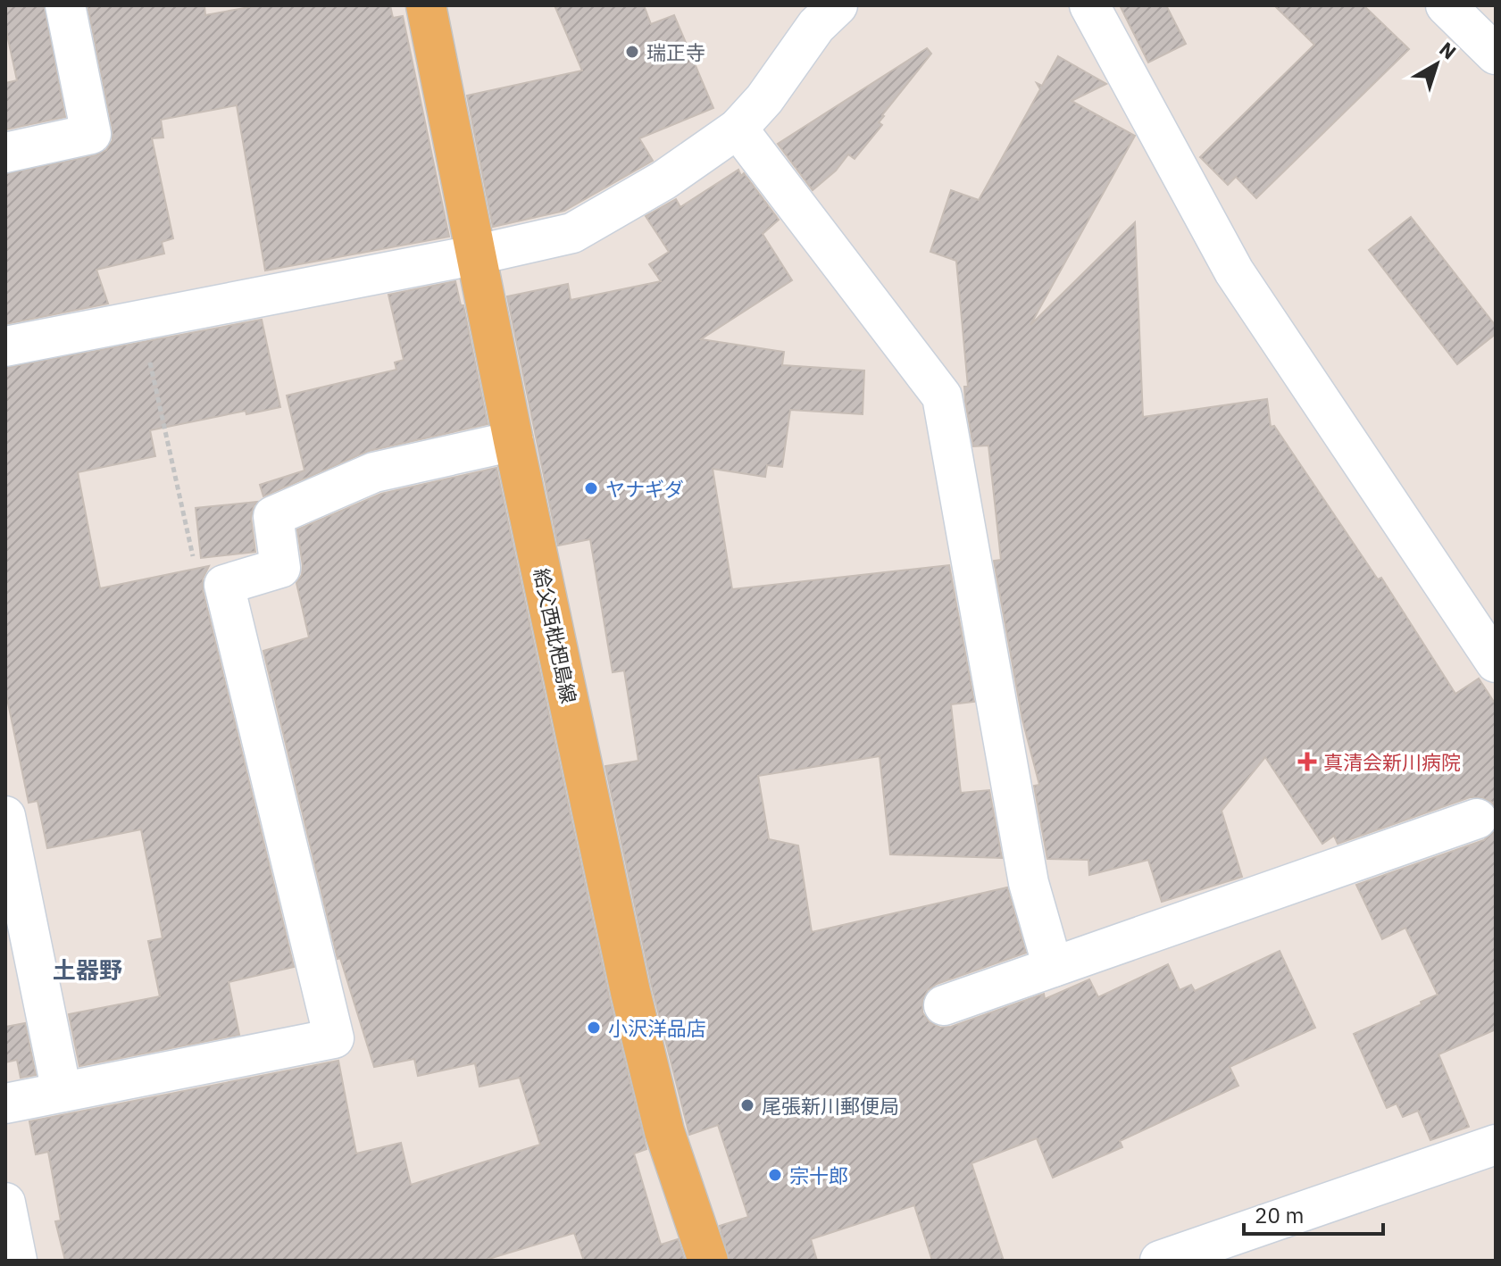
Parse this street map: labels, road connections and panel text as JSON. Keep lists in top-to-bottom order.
{
  "streets": {
    "main road": ["給父西枇杷島線"]
  },
  "districts": ["土器野"],
  "places": {
    "other": [
      "瑞正寺",
      "ヤナギダ",
      "小沢洋品店",
      "尾張新川郵便局",
      "宗十郎"
    ],
    "health": ["真清会新川病院"]
  },
  "scale_bar": "20 m",
  "north": "top right"
}
